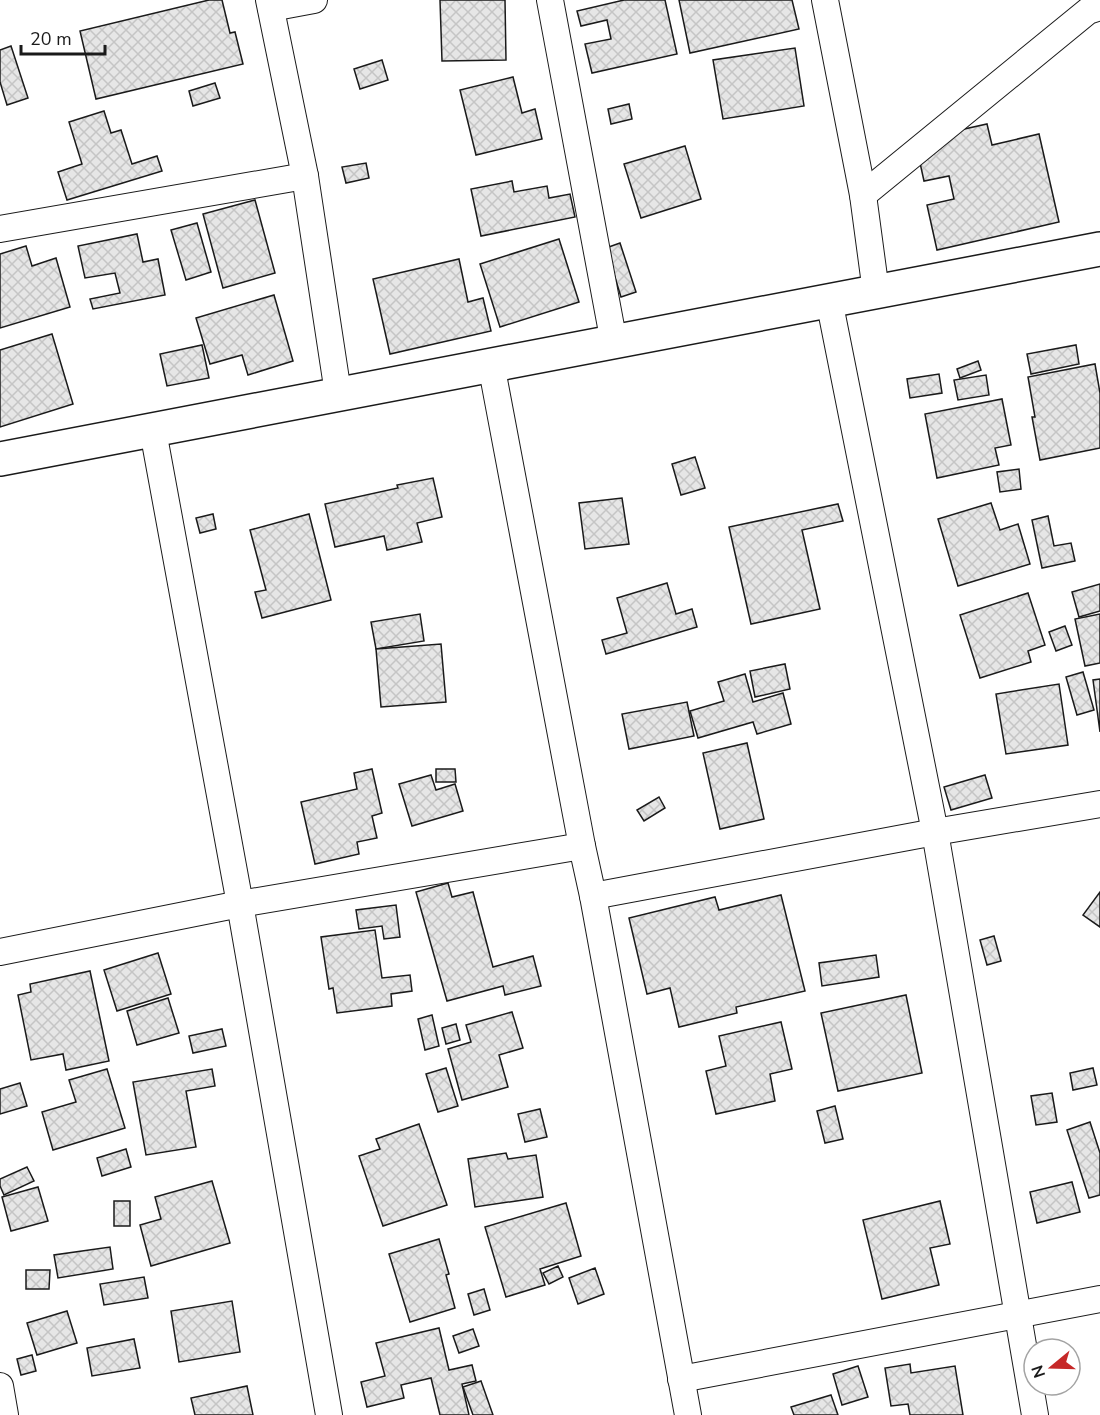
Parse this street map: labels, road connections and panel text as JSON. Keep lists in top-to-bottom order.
{
  "scale_bar": "20 m",
  "north": "left"
}
